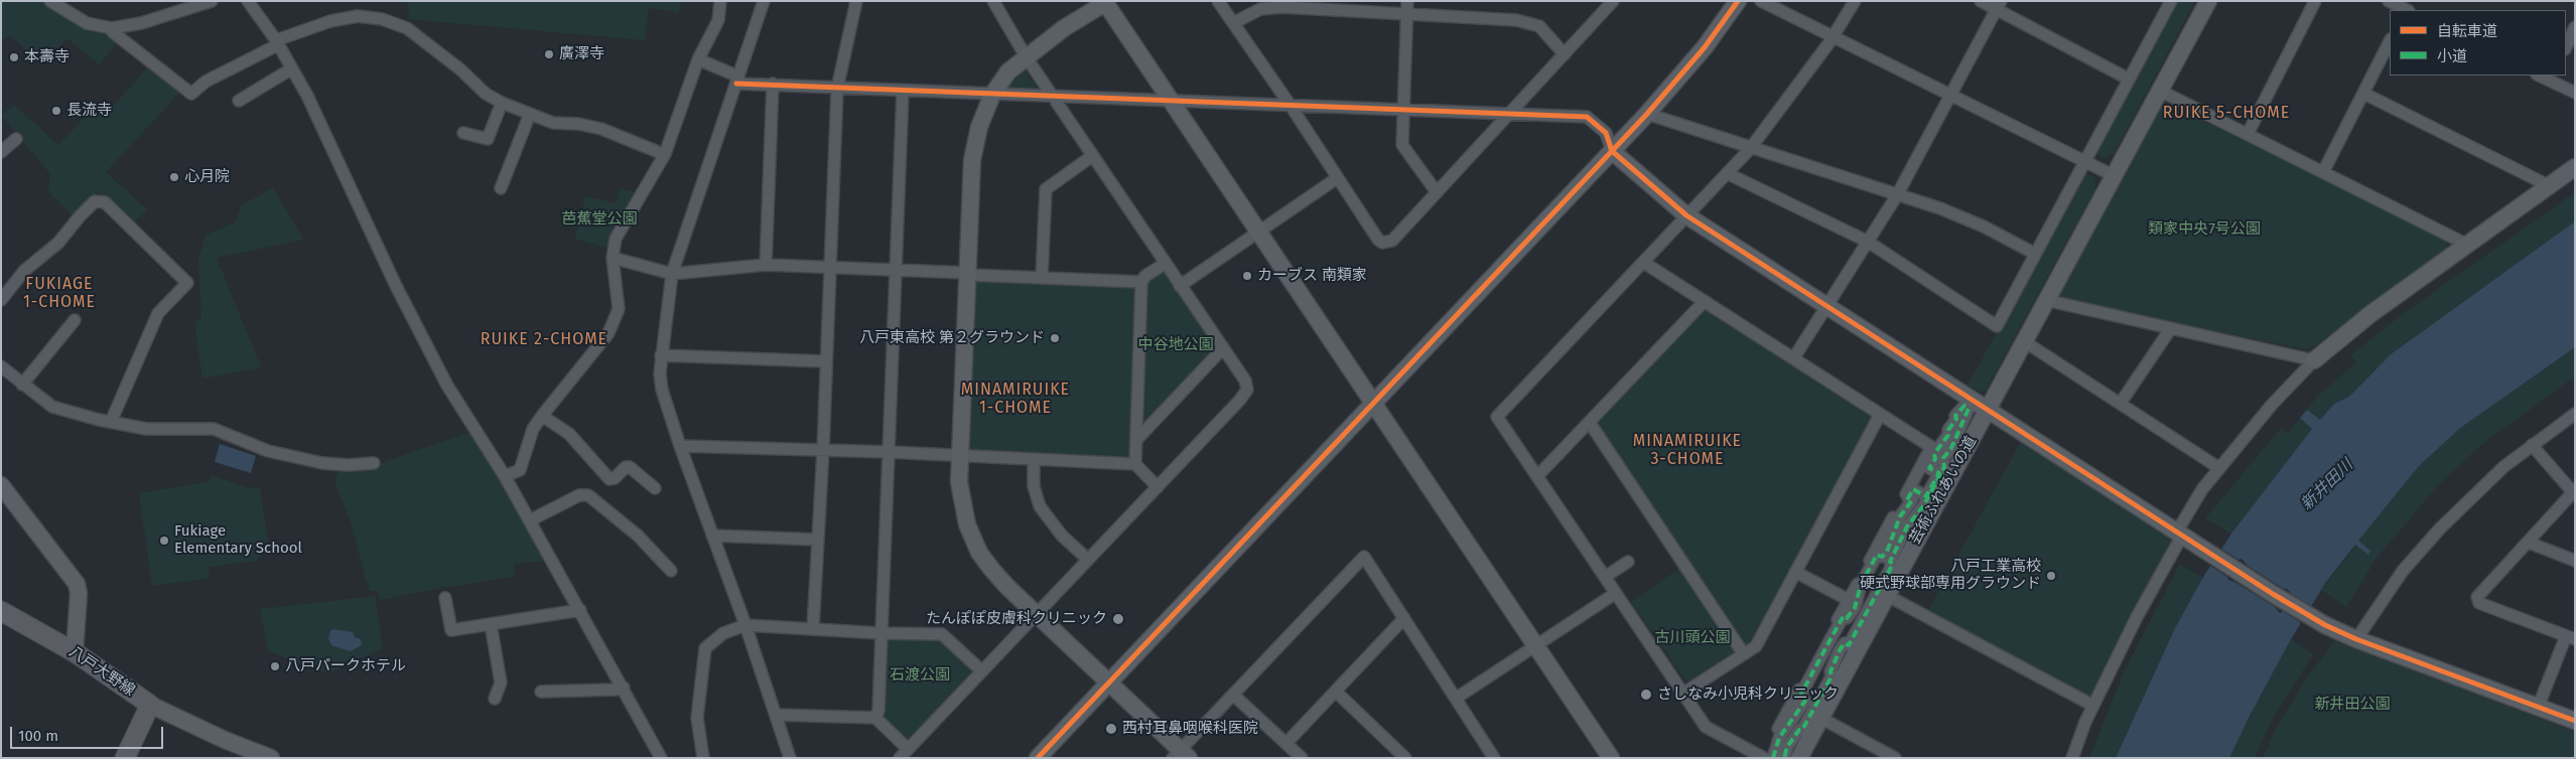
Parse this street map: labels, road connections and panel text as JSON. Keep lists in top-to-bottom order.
{
  "streets": {
    "main road": ["八戸大野線"],
    "street": ["芸術ふれあいの道"]
  },
  "districts": [
    "RUIKE 5-CHOME",
    "FUKIAGE 1-CHOME",
    "RUIKE 2-CHOME",
    "MINAMIRUIKE 1-CHOME",
    "MINAMIRUIKE 3-CHOME"
  ],
  "water": ["新井田川"],
  "parks": [
    "芭蕉堂公園",
    "類家中央7号公園",
    "中谷地公園",
    "古川頭公園",
    "石渡公園",
    "新井田公園"
  ],
  "places": [
    "廣澤寺",
    "本壽寺",
    "長流寺",
    "心月院",
    "カーブス 南類家",
    "八戸東高校 第２グラウンド",
    "Fukiage Elementary School",
    "八戸工業高校 硬式野球部専用グラウンド",
    "たんぽぽ皮膚科クリニック",
    "八戸パークホテル",
    "さしなみ小児科クリニック",
    "西村耳鼻咽喉科医院"
  ],
  "legend": ["自転車道", "小道"],
  "scale_bar": "100 m"
}
